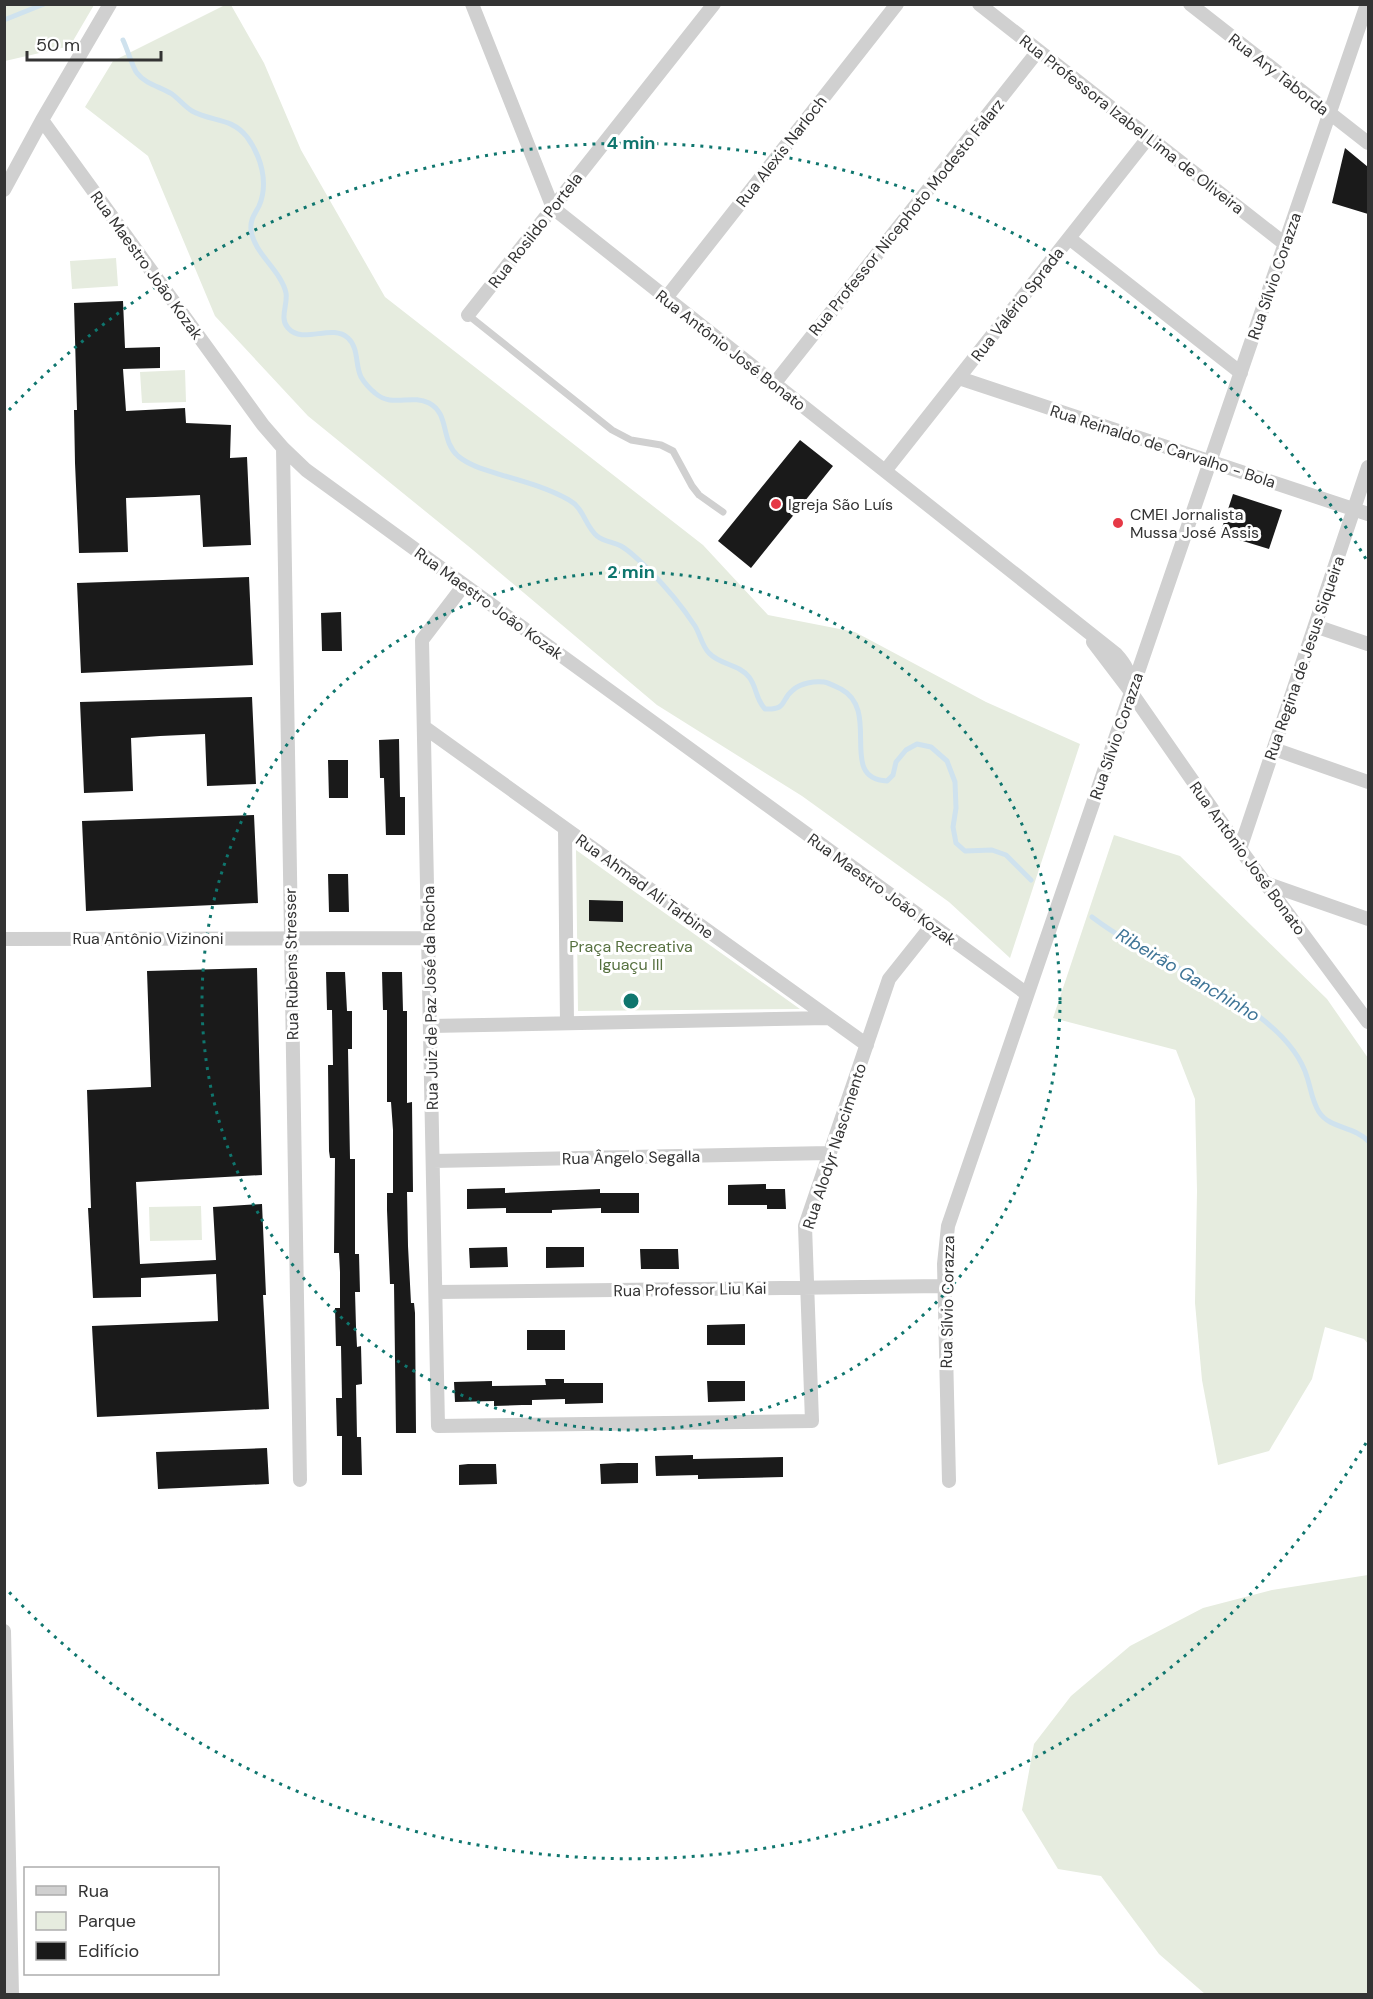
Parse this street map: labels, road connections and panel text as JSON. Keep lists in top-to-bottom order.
{
  "streets": {
    "street": [
      "Rua Ary Taborda",
      "Rua Professora Izabel Lima de Oliveira",
      "Rua Alexis Narloch",
      "Rua Professor Nicephoto Modesto Falarz",
      "Rua Rosildo Portela",
      "Rua Maestro João Kozak",
      "Rua Sílvio Corazza",
      "Rua Valério Sprada",
      "Rua Antônio José Bonato",
      "Rua Reinaldo de Carvalho - Bola",
      "Rua Regina de Jesus Siqueira",
      "Rua Ahmad Ali Tarbine",
      "Rua Antônio Vizinoni",
      "Rua Rubens Stresser",
      "Rua Juiz de Paz José da Rocha",
      "Rua Alodyr Nascimento",
      "Rua Ângelo Segalla",
      "Rua Professor Liu Kai"
    ]
  },
  "crossings": [
    ["Rua Ary Taborda", "Rua Sílvio Corazza"],
    ["Rua Professora Izabel Lima de Oliveira", "Rua Professor Nicephoto Modesto Falarz"],
    ["Rua Professora Izabel Lima de Oliveira", "Rua Sílvio Corazza"],
    ["Rua Professora Izabel Lima de Oliveira", "Rua Valério Sprada"],
    ["Rua Alexis Narloch", "Rua Antônio José Bonato"],
    ["Rua Professor Nicephoto Modesto Falarz", "Rua Antônio José Bonato"],
    ["Rua Rosildo Portela", "Rua Antônio José Bonato"],
    ["Rua Maestro João Kozak", "Rua Sílvio Corazza"],
    ["Rua Maestro João Kozak", "Rua Rubens Stresser"],
    ["Rua Maestro João Kozak", "Rua Juiz de Paz José da Rocha"],
    ["Rua Maestro João Kozak", "Rua Alodyr Nascimento"],
    ["Rua Sílvio Corazza", "Rua Antônio José Bonato"],
    ["Rua Sílvio Corazza", "Rua Reinaldo de Carvalho - Bola"],
    ["Rua Sílvio Corazza", "Rua Professor Liu Kai"],
    ["Rua Valério Sprada", "Rua Antônio José Bonato"],
    ["Rua Valério Sprada", "Rua Reinaldo de Carvalho - Bola"],
    ["Rua Antônio José Bonato", "Rua Regina de Jesus Siqueira"],
    ["Rua Reinaldo de Carvalho - Bola", "Rua Regina de Jesus Siqueira"],
    ["Rua Ahmad Ali Tarbine", "Rua Juiz de Paz José da Rocha"],
    ["Rua Ahmad Ali Tarbine", "Rua Alodyr Nascimento"],
    ["Rua Antônio Vizinoni", "Rua Rubens Stresser"],
    ["Rua Antônio Vizinoni", "Rua Juiz de Paz José da Rocha"],
    ["Rua Juiz de Paz José da Rocha", "Rua Alodyr Nascimento"],
    ["Rua Juiz de Paz José da Rocha", "Rua Ângelo Segalla"],
    ["Rua Juiz de Paz José da Rocha", "Rua Professor Liu Kai"],
    ["Rua Alodyr Nascimento", "Rua Ângelo Segalla"],
    ["Rua Alodyr Nascimento", "Rua Professor Liu Kai"]
  ],
  "water": ["Ribeirão Ganchinho"],
  "parks": ["Praça Recreativa Iguaçu III"],
  "places": ["Igreja São Luís", "CMEI Jornalista Mussa José Assis"],
  "legend": ["Rua", "Parque", "Edifício"],
  "scale_bar": "50 m",
  "rings": ["4 min", "2 min"]
}
